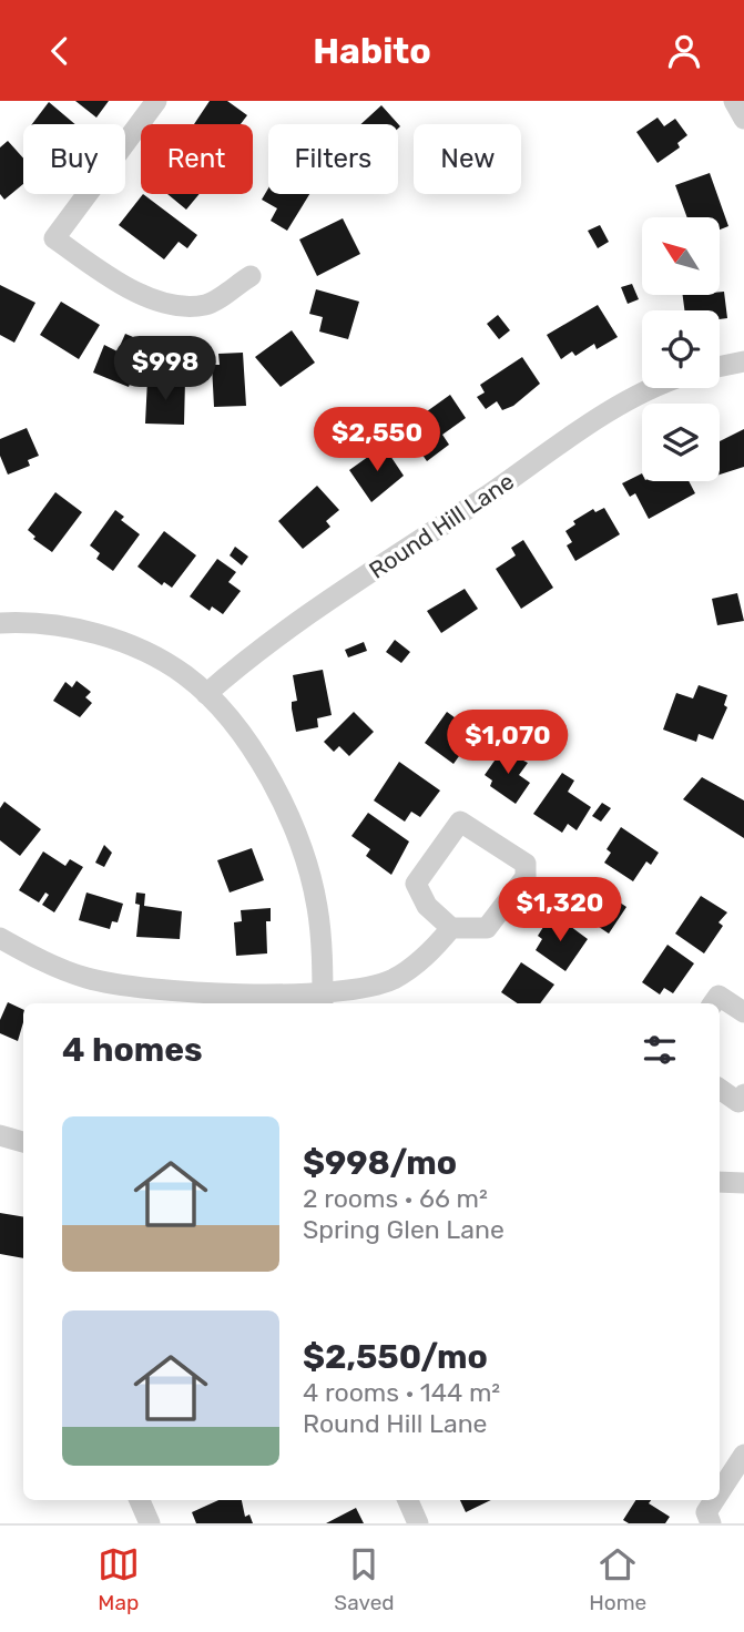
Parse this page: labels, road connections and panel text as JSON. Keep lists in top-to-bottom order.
{
  "streets": {
    "street": ["Round Hill Lane"]
  },
  "north": "top left",
  "page": {
    "header": "Habito",
    "chip": [
      "Buy",
      "Rent",
      "Filters",
      "New"
    ],
    "price": [
      "$998",
      "$2,550",
      "$1,070",
      "$1,320"
    ],
    "heading": "4 homes",
    "list": [
      {
        "name": "$998/mo",
        "note": "2 rooms · 66 m² · Spring Glen Lane"
      },
      {
        "name": "$2,550/mo",
        "note": "4 rooms · 144 m² · Round Hill Lane"
      }
    ],
    "tabs": ["Map", "Saved", "Home"]
  }
}
